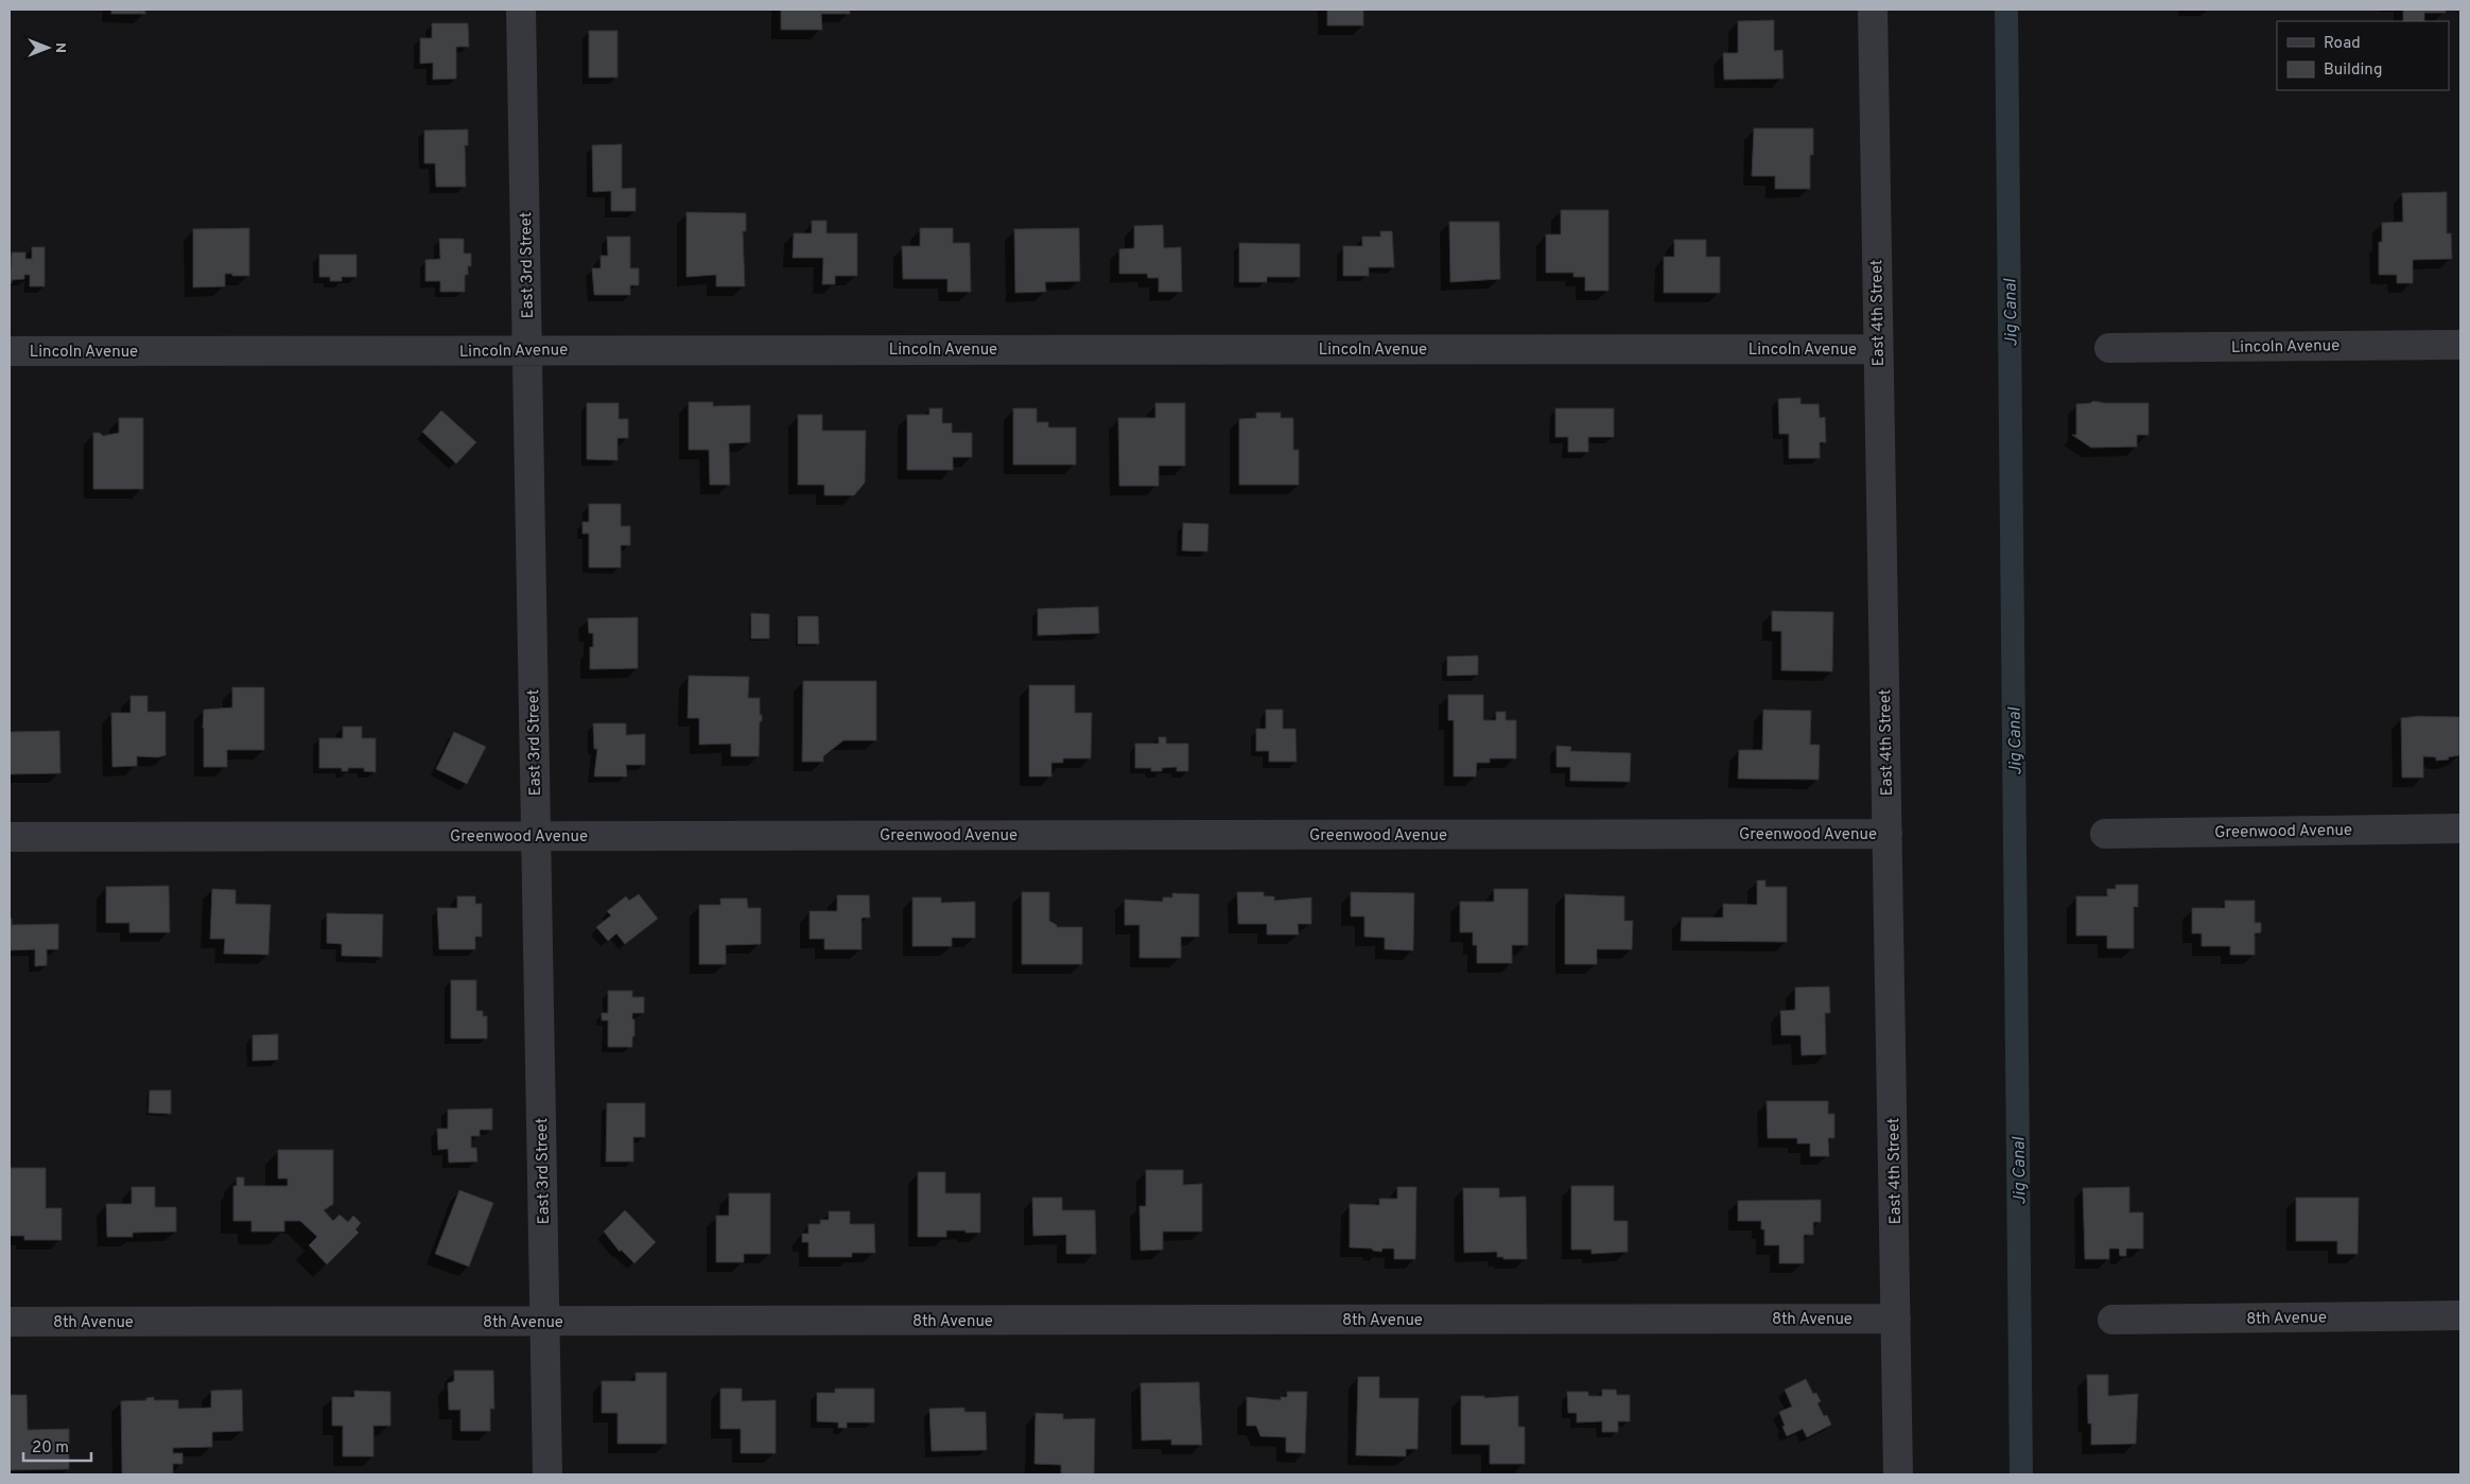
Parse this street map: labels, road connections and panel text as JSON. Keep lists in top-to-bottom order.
{
  "streets": {
    "street": [
      "East 3rd Street",
      "East 4th Street",
      "Lincoln Avenue",
      "Greenwood Avenue",
      "8th Avenue"
    ]
  },
  "crossings": [
    ["East 3rd Street", "Lincoln Avenue"],
    ["East 3rd Street", "Greenwood Avenue"],
    ["East 3rd Street", "8th Avenue"],
    ["East 4th Street", "Lincoln Avenue"],
    ["East 4th Street", "Greenwood Avenue"],
    ["East 4th Street", "8th Avenue"]
  ],
  "water": ["Jig Canal"],
  "legend": ["Road", "Building"],
  "scale_bar": "20 m",
  "north": "right"
}
